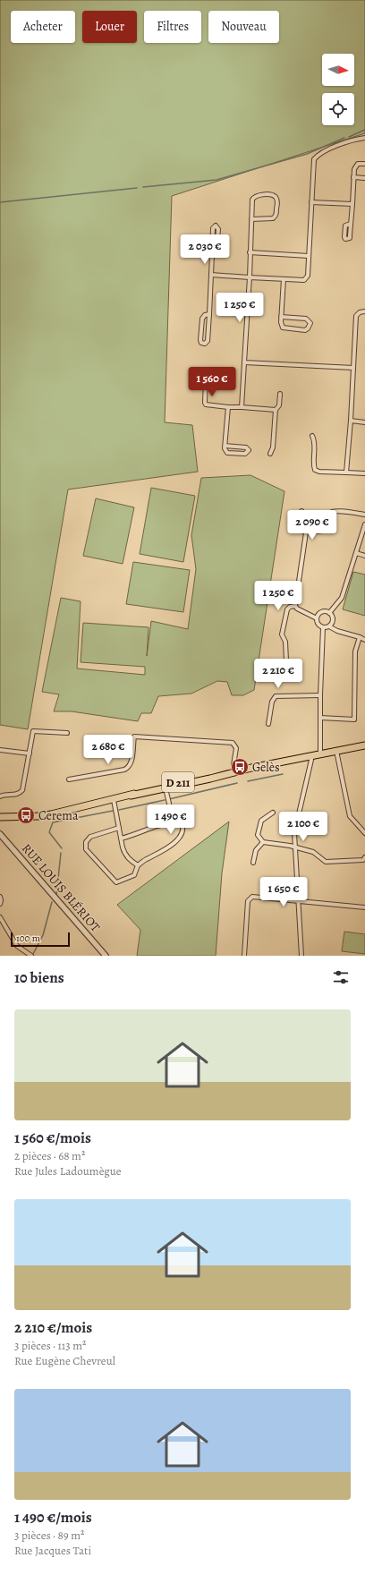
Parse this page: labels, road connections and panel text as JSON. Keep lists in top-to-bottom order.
{
  "streets": {
    "main road": ["D 211"],
    "street": ["RUE LOUIS BLÉRIOT"]
  },
  "places": {
    "bus stop": ["Gelès", "Cerema"]
  },
  "scale_bar": "100 m",
  "north": "right",
  "page": {
    "chip": [
      "Acheter",
      "Louer",
      "Filtres",
      "Nouveau"
    ],
    "price": [
      "2 030 €",
      "1 250 €",
      "1 560 €",
      "2 090 €",
      "1 250 €",
      "2 210 €",
      "2 680 €",
      "1 490 €",
      "2 100 €",
      "1 650 €"
    ],
    "scale": "100 m",
    "heading": "10 biens",
    "list": [
      {
        "name": "1 560 €/mois",
        "note": "2 pièces · 68 m² · Rue Jules Ladoumègue"
      },
      {
        "name": "2 210 €/mois",
        "note": "3 pièces · 113 m² · Rue Eugène Chevreul"
      },
      {
        "name": "1 490 €/mois",
        "note": "3 pièces · 89 m² · Rue Jacques Tati"
      }
    ]
  }
}
